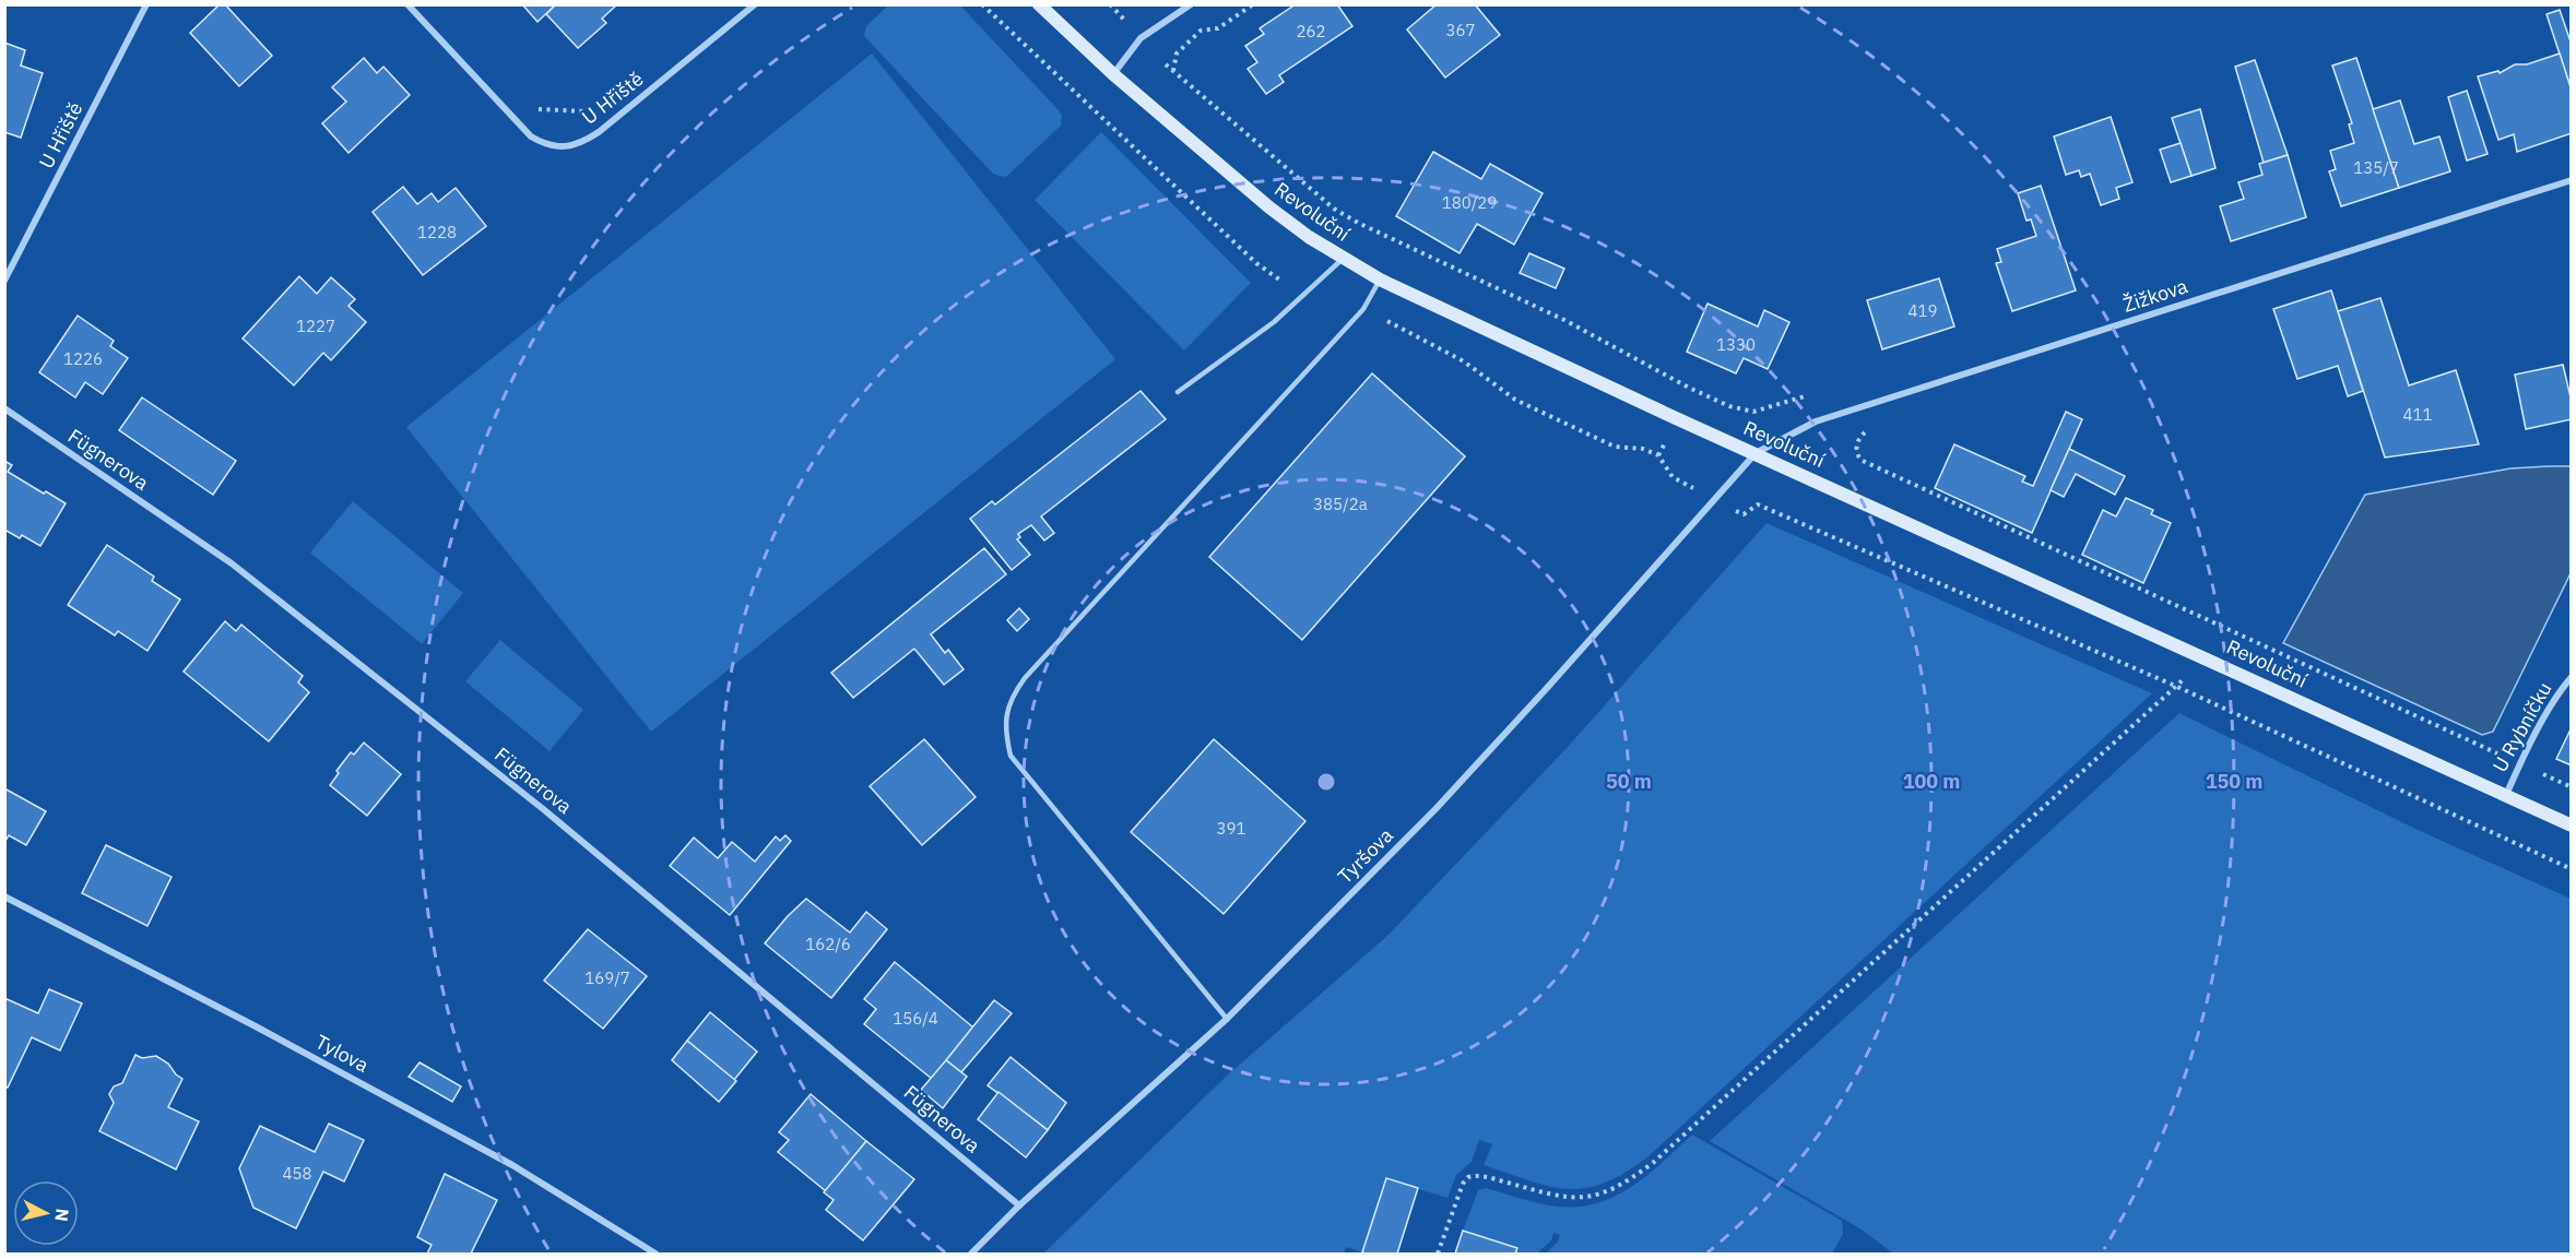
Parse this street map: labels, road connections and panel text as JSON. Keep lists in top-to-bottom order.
{
  "streets": {
    "street": [
      "U Hřiště",
      "Revoluční",
      "Žižkova",
      "Fügnerova",
      "U Rybníčku",
      "Tyršova",
      "Tylova"
    ]
  },
  "crossings": [
    ["Revoluční", "Žižkova"],
    ["Revoluční", "U Rybníčku"],
    ["Revoluční", "Tyršova"],
    ["Žižkova", "Tyršova"],
    ["Fügnerova", "Tyršova"]
  ],
  "house_numbers": [
    "367",
    "262",
    "135/7",
    "180/29",
    "1228",
    "419",
    "1227",
    "1330",
    "1226",
    "411",
    "385/2a",
    "391",
    "162/6",
    "169/7",
    "156/4",
    "458"
  ],
  "north": "right",
  "rings": ["50 m", "100 m", "150 m"]
}
